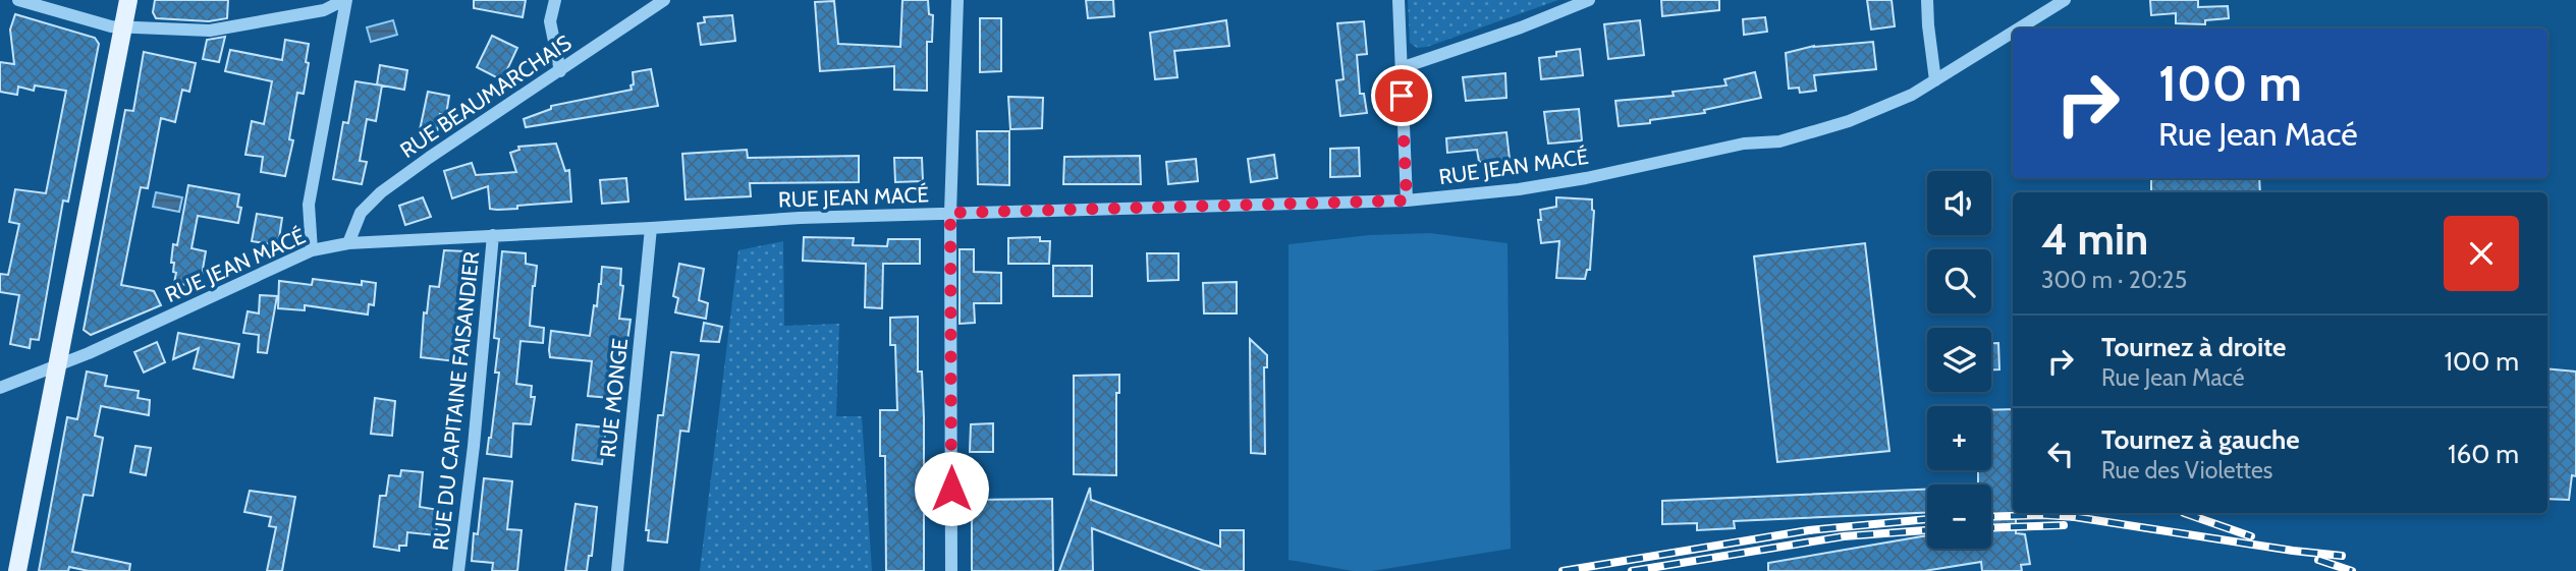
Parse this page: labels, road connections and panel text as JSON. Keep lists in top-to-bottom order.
{
  "streets": {
    "street": [
      "RUE BEAUMARCHAIS",
      "RUE JEAN MACÉ",
      "RUE MONGE",
      "RUE DU CAPITAINE FAISANDIER"
    ]
  },
  "crossings": [
    ["RUE BEAUMARCHAIS", "RUE JEAN MACÉ"],
    ["RUE JEAN MACÉ", "RUE MONGE"],
    ["RUE JEAN MACÉ", "RUE DU CAPITAINE FAISANDIER"]
  ],
  "page": {
    "turn": ["100 m", "Rue Jean Macé"],
    "map_buttons": ["+", "−"],
    "heading": ["4 min", "300 m · 20:25"],
    "list": [
      {
        "name": "Tournez à droite",
        "note": "Rue Jean Macé",
        "value": "100 m"
      },
      {
        "name": "Tournez à gauche",
        "note": "Rue des Violettes",
        "value": "160 m"
      }
    ]
  }
}
